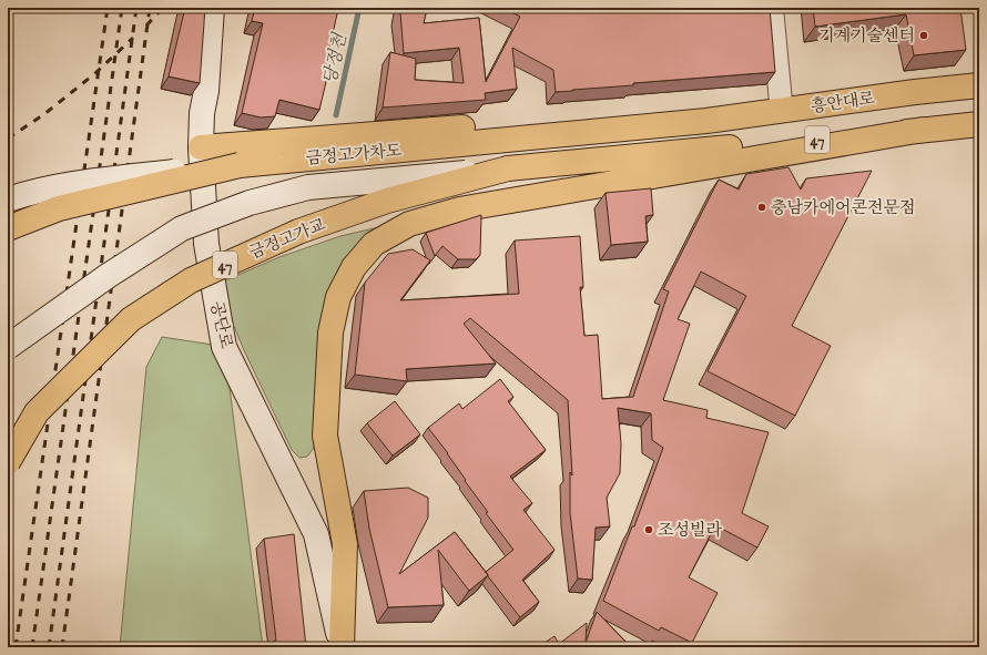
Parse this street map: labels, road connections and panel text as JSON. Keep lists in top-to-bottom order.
{
  "streets": {
    "main road": [
      "흥안대로",
      "47",
      "금정고가차도",
      "금정고가교"
    ],
    "street": ["공단로"]
  },
  "crossings": [
    ["흥안대로", "금정고가차도"],
    ["흥안대로", "금정고가교"]
  ],
  "water": ["당정천"],
  "places": ["기계기술센터", "충남카에어콘전문점", "조성빌라"]
}
